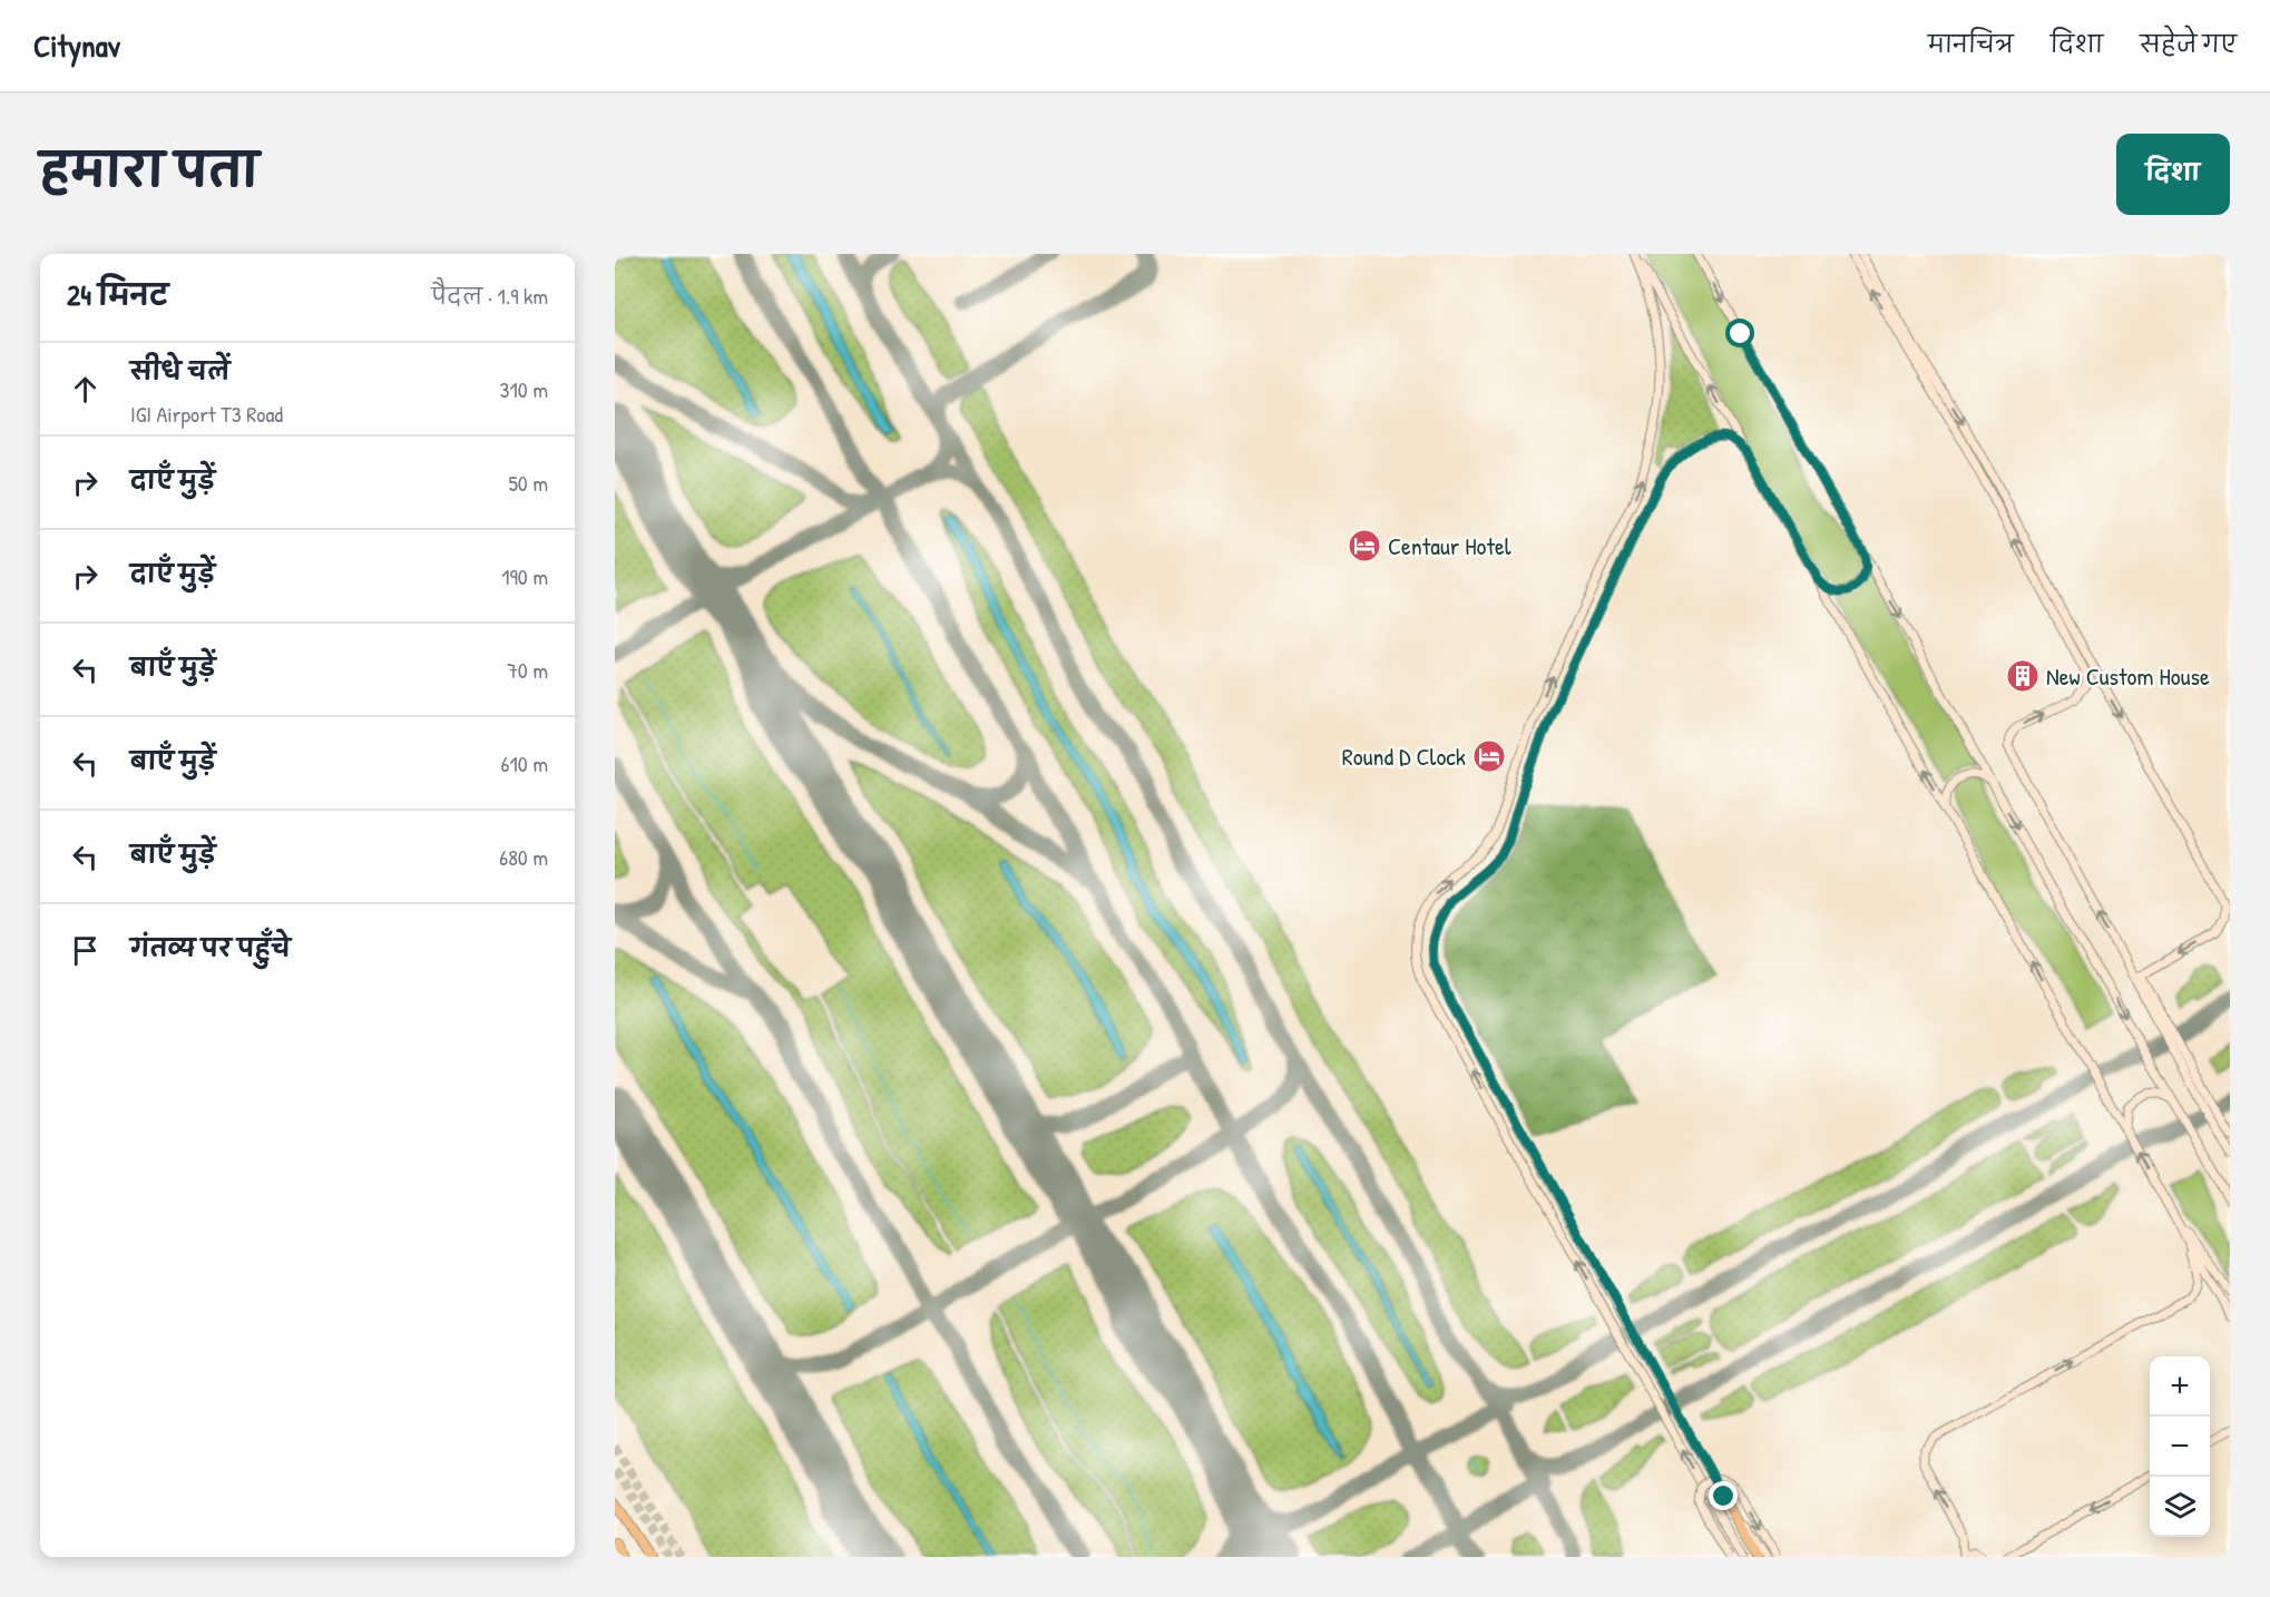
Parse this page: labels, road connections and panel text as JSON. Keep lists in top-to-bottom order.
{
  "places": {
    "hotel": ["Centaur Hotel", "Round D Clock"],
    "building": ["New Custom House"]
  },
  "page": {
    "header": "Citynav",
    "nav": ["मानचित्र", "दिशा", "सहेजे गए"],
    "title": "हमारा पता",
    "buttons": "दिशा",
    "heading": ["24 मिनट", "पैदल · 1.9 km"],
    "list": [
      ["सीधे चलें", "IGI Airport T3 Road", "310 m"],
      ["दाएँ मुड़ें", "50 m"],
      ["दाएँ मुड़ें", "190 m"],
      ["बाएँ मुड़ें", "70 m"],
      ["बाएँ मुड़ें", "610 m"],
      ["बाएँ मुड़ें", "680 m"],
      "गंतव्य पर पहुँचे"
    ],
    "map_buttons": ["+", "−"]
  }
}
